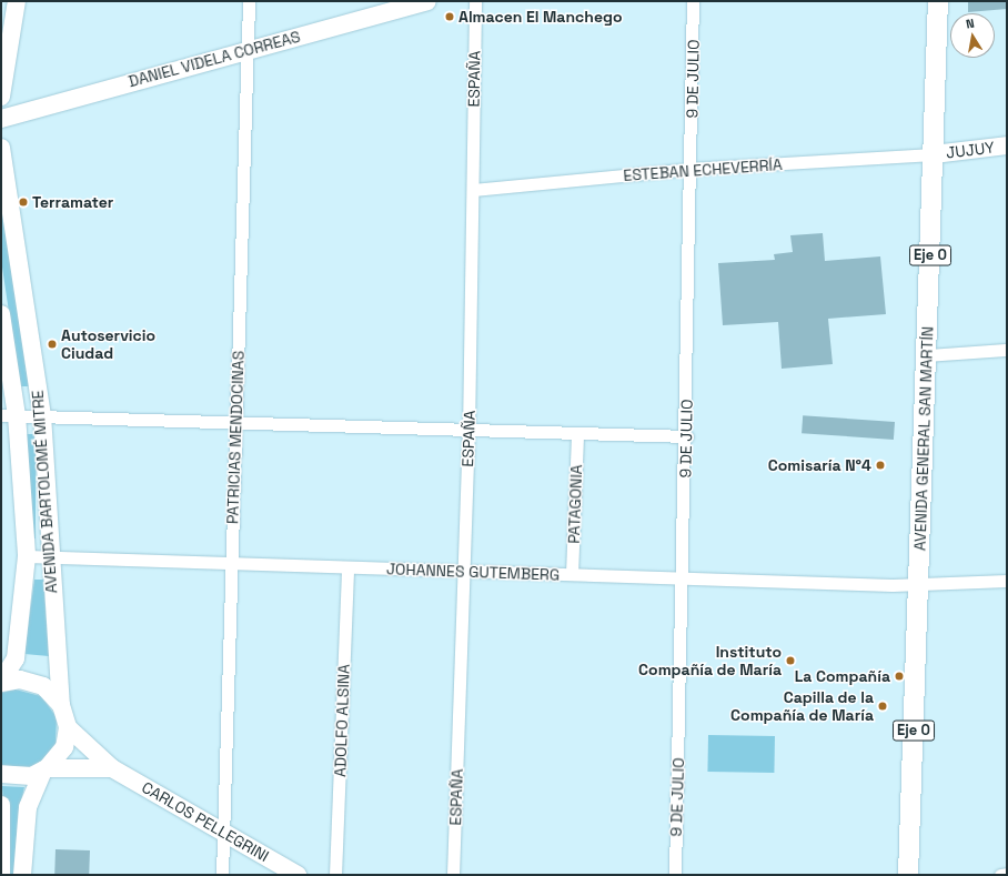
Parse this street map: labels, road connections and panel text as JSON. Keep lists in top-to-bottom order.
{
  "streets": {
    "main road": ["Eje 0", "AVENIDA GENERAL SAN MARTÍN"],
    "street": [
      "DANIEL VIDELA CORREAS",
      "ESPAÑA",
      "9 DE JULIO",
      "JUJUY",
      "ESTEBAN ECHEVERRÍA",
      "PATRICIAS MENDOCINAS",
      "AVENIDA BARTOLOMÉ MITRE",
      "PATAGONIA",
      "JOHANNES GUTEMBERG",
      "ADOLFO ALSINA",
      "CARLOS PELLEGRINI"
    ]
  },
  "crossings": [
    ["DANIEL VIDELA CORREAS", "PATRICIAS MENDOCINAS"],
    ["ESPAÑA", "ESTEBAN ECHEVERRÍA"],
    ["ESPAÑA", "JOHANNES GUTEMBERG"],
    ["9 DE JULIO", "ESTEBAN ECHEVERRÍA"],
    ["9 DE JULIO", "JOHANNES GUTEMBERG"],
    ["JUJUY", "ESTEBAN ECHEVERRÍA"],
    ["JUJUY", "AVENIDA GENERAL SAN MARTÍN"],
    ["ESTEBAN ECHEVERRÍA", "AVENIDA GENERAL SAN MARTÍN"],
    ["PATRICIAS MENDOCINAS", "JOHANNES GUTEMBERG"],
    ["PATRICIAS MENDOCINAS", "CARLOS PELLEGRINI"],
    ["AVENIDA GENERAL SAN MARTÍN", "JOHANNES GUTEMBERG"],
    ["AVENIDA BARTOLOMÉ MITRE", "JOHANNES GUTEMBERG"],
    ["AVENIDA BARTOLOMÉ MITRE", "CARLOS PELLEGRINI"],
    ["PATAGONIA", "JOHANNES GUTEMBERG"],
    ["JOHANNES GUTEMBERG", "ADOLFO ALSINA"]
  ],
  "places": [
    "Almacen El Manchego",
    "Terramater",
    "Autoservicio Ciudad",
    "Comisaría N°4",
    "Instituto Compañía de María",
    "La Compañía",
    "Capilla de la Compañía de María"
  ],
  "north": "top"
}
